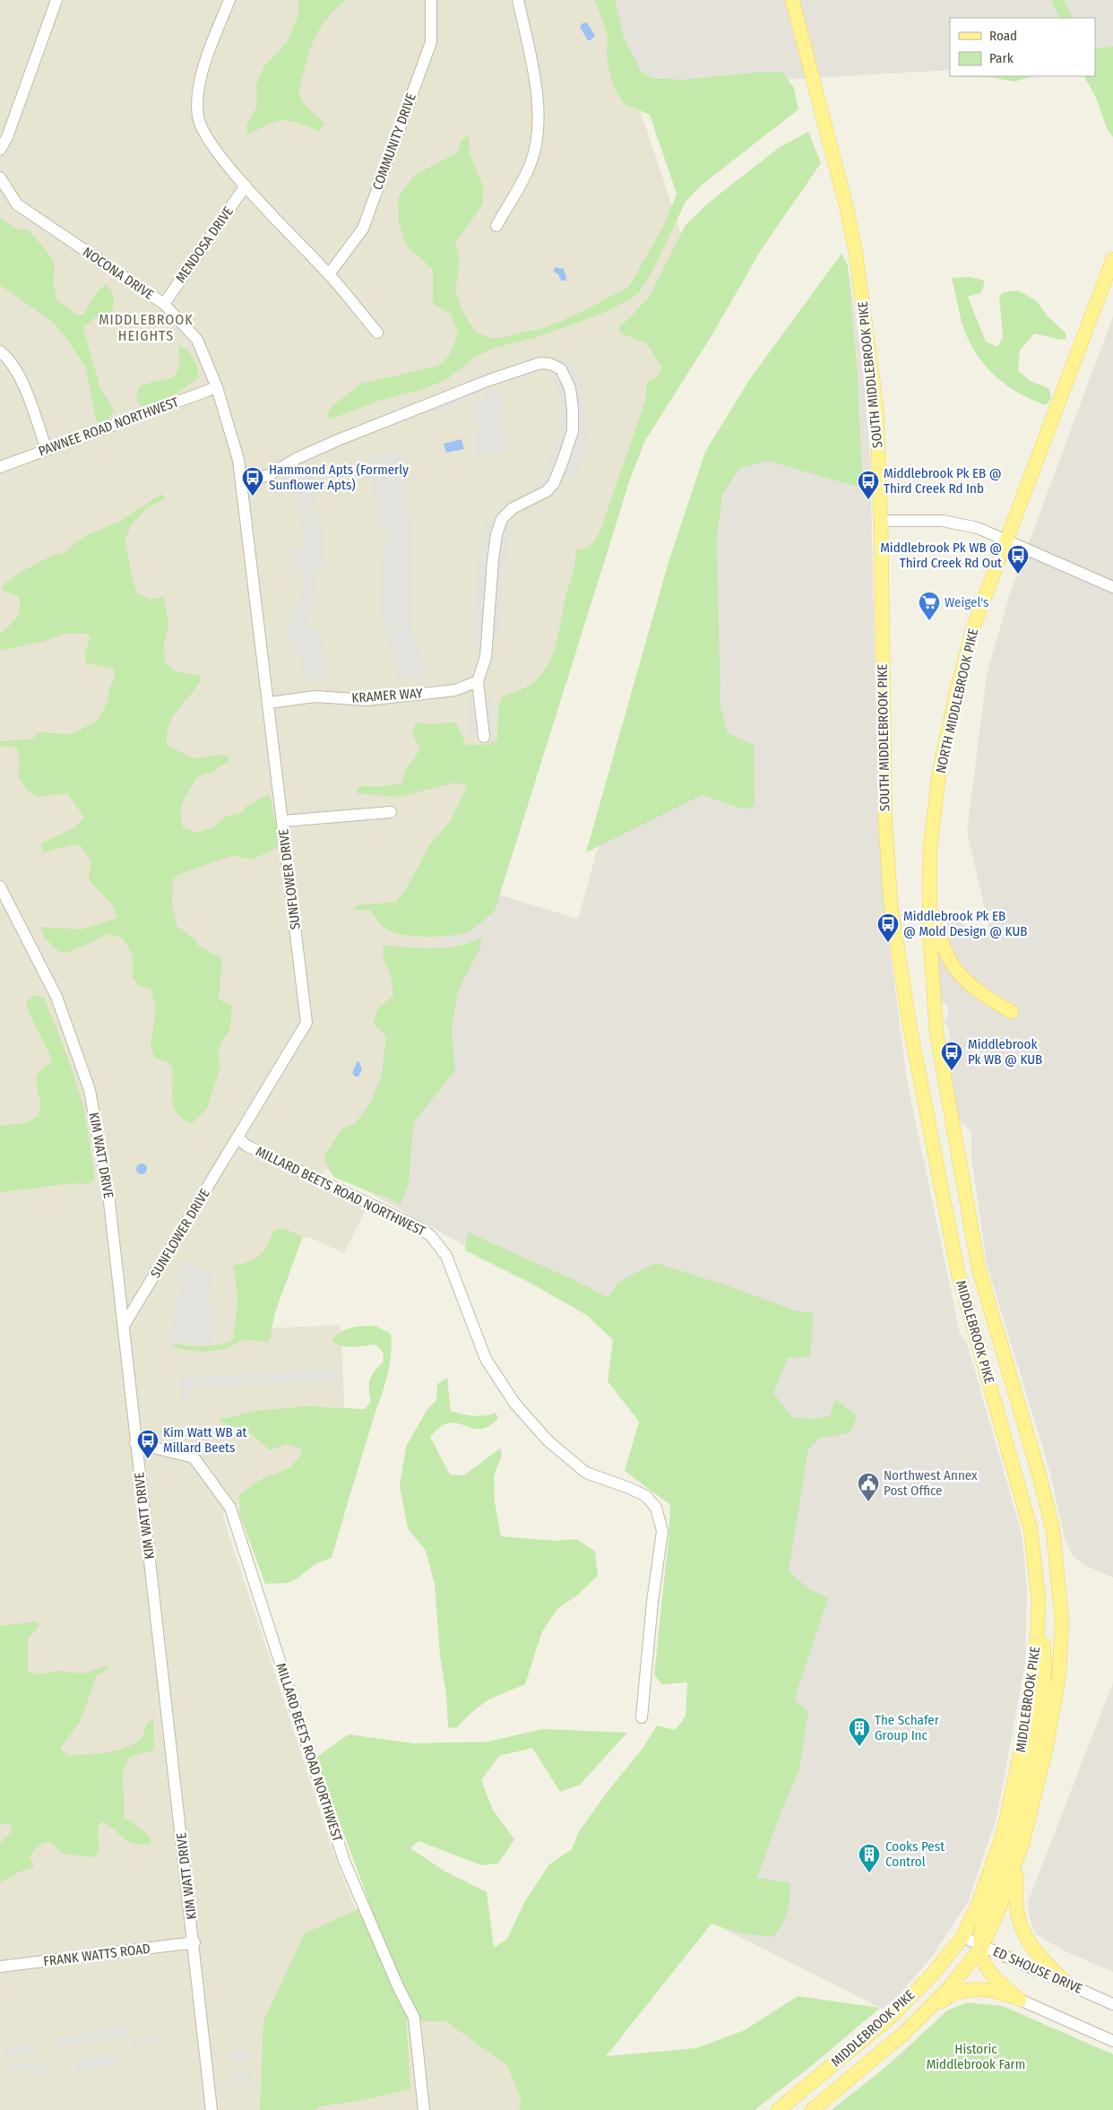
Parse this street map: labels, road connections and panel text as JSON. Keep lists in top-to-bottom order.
{
  "streets": {
    "main road": ["SOUTH MIDDLEBROOK PIKE", "NORTH MIDDLEBROOK PIKE", "MIDDLEBROOK PIKE"],
    "street": [
      "COMMUNITY DRIVE",
      "MENDOSA DRIVE",
      "NOCONA DRIVE",
      "PAWNEE ROAD NORTHWEST",
      "KRAMER WAY",
      "SUNFLOWER DRIVE",
      "KIM WATT DRIVE",
      "MILLARD BEETS ROAD NORTHWEST",
      "FRANK WATTS ROAD",
      "ED SHOUSE DRIVE"
    ]
  },
  "crossings": [
    ["MENDOSA DRIVE", "NOCONA DRIVE"],
    ["NOCONA DRIVE", "PAWNEE ROAD NORTHWEST"],
    ["NOCONA DRIVE", "SUNFLOWER DRIVE"],
    ["SOUTH MIDDLEBROOK PIKE", "MIDDLEBROOK PIKE"],
    ["PAWNEE ROAD NORTHWEST", "SUNFLOWER DRIVE"],
    ["KRAMER WAY", "SUNFLOWER DRIVE"],
    ["NORTH MIDDLEBROOK PIKE", "MIDDLEBROOK PIKE"],
    ["SUNFLOWER DRIVE", "KIM WATT DRIVE"],
    ["SUNFLOWER DRIVE", "MILLARD BEETS ROAD NORTHWEST"],
    ["KIM WATT DRIVE", "MILLARD BEETS ROAD NORTHWEST"],
    ["KIM WATT DRIVE", "FRANK WATTS ROAD"],
    ["MIDDLEBROOK PIKE", "ED SHOUSE DRIVE"]
  ],
  "districts": ["MIDDLEBROOK HEIGHTS"],
  "parks": ["Historic Middlebrook Farm"],
  "places": {
    "bus stop": [
      "Hammond Apts (Formerly Sunflower Apts)",
      "Middlebrook Pk EB @ Third Creek Rd Inb",
      "Middlebrook Pk WB @ Third Creek Rd Out",
      "Middlebrook Pk EB @ Mold Design @ KUB",
      "Middlebrook Pk WB @ KUB",
      "Kim Watt WB at Millard Beets"
    ],
    "supermarket": ["Weigel's"],
    "public building": ["Northwest Annex Post Office"],
    "building": ["The Schafer Group Inc", "Cooks Pest Control"]
  },
  "legend": ["Road", "Park"]
}
